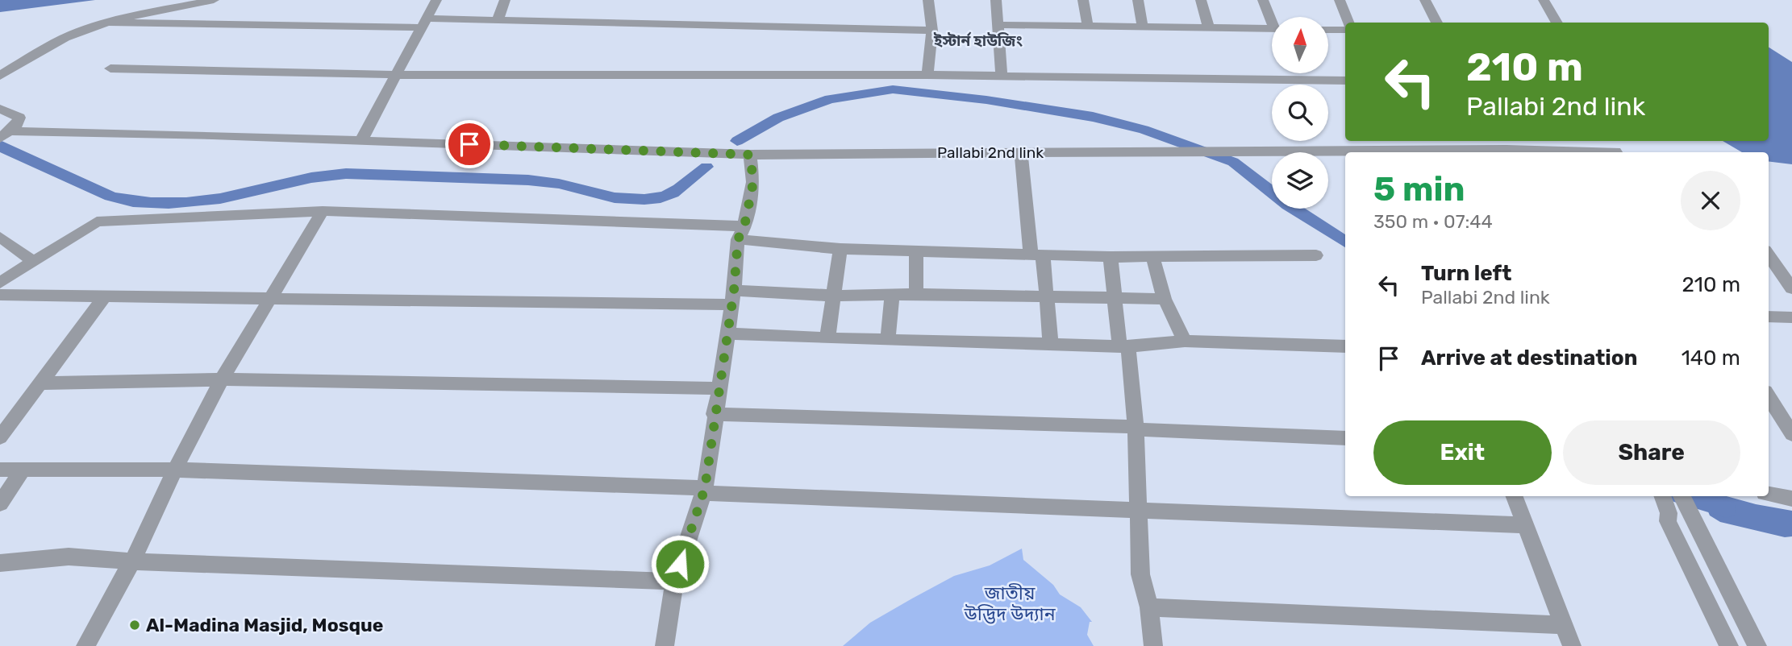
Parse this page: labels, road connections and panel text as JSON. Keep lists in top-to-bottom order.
{
  "streets": {
    "street": ["Pallabi 2nd link"]
  },
  "districts": ["ইস্টার্ন হাউজিং"],
  "parks": ["জাতীয় উদ্ভিদ উদ্যান"],
  "places": ["Al-Madina Masjid, Mosque"],
  "north": "top",
  "page": {
    "turn": ["210 m", "Pallabi 2nd link"],
    "heading": ["5 min", "350 m · 07:44"],
    "list": [
      {
        "name": "Turn left",
        "note": "Pallabi 2nd link",
        "value": "210 m"
      },
      {
        "name": "Arrive at destination",
        "value": "140 m"
      }
    ],
    "buttons": ["Exit", "Share"]
  }
}
